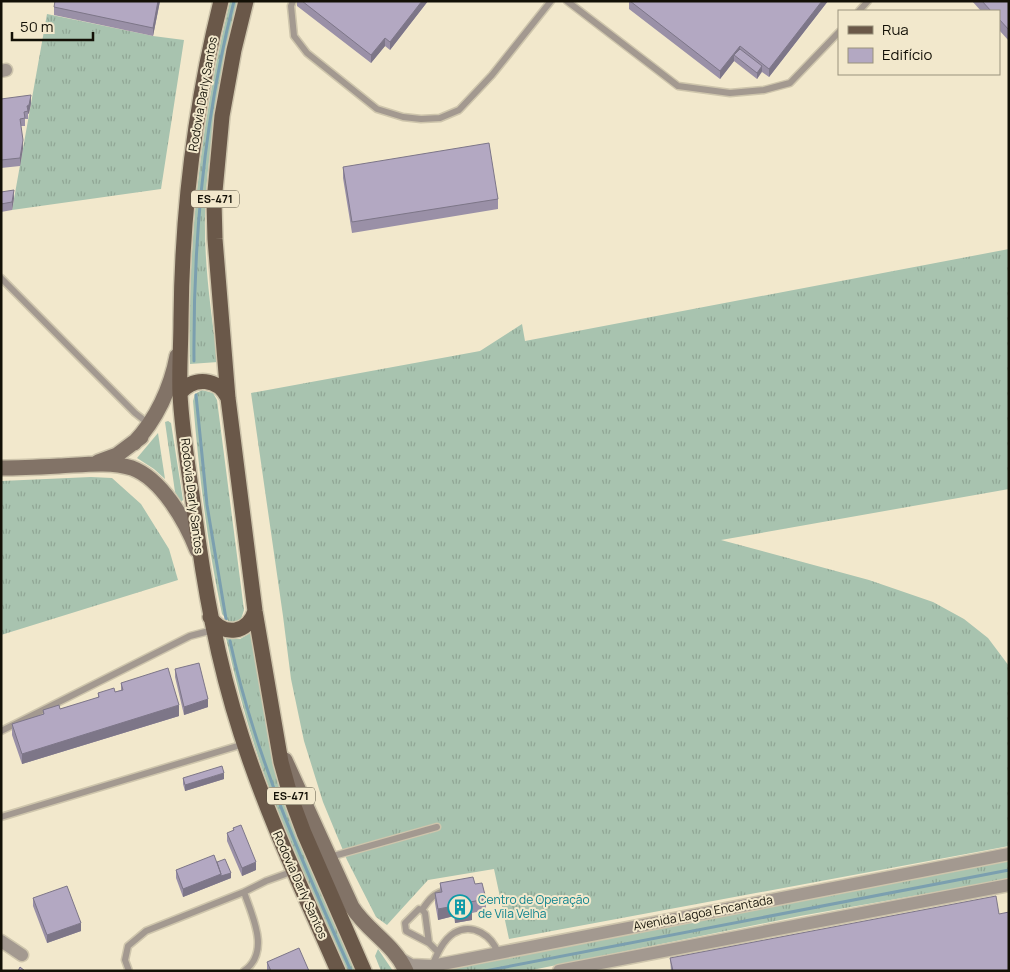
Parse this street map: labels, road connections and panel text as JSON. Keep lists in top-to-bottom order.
{
  "streets": {
    "main road": ["Rodovia Darly Santos", "ES-471"],
    "street": ["Avenida Lagoa Encantada"]
  },
  "places": {
    "building": ["Centro de Operação de Vila Velha"]
  },
  "legend": ["Rua", "Edifício"],
  "scale_bar": "50 m"
}
